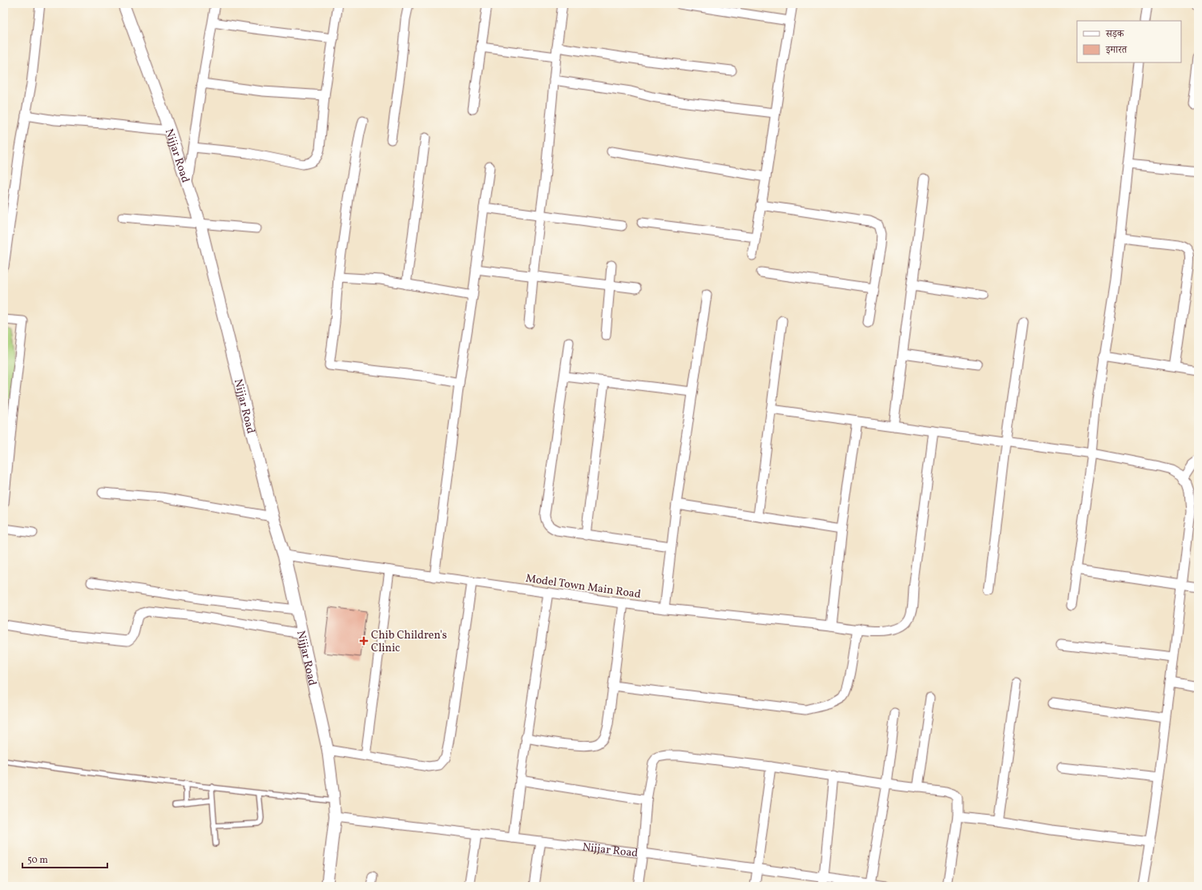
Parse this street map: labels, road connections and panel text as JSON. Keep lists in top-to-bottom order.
{
  "streets": {
    "street": ["Nijjar Road", "Model Town Main Road"]
  },
  "crossings": [
    ["Nijjar Road", "Model Town Main Road"]
  ],
  "places": {
    "health": ["Chib Children's Clinic"]
  },
  "legend": ["सड़क", "इमारत"],
  "scale_bar": "50 m"
}
